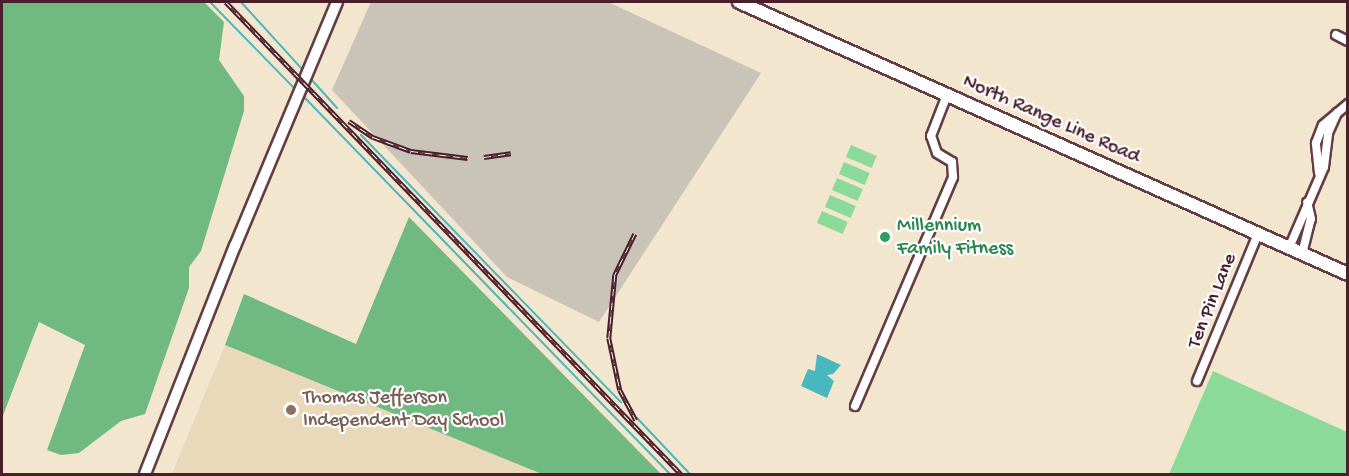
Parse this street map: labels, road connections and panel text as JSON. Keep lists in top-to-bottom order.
{
  "streets": {
    "main road": ["North Range Line Road"],
    "street": ["Ten Pin Lane"]
  },
  "crossings": [
    ["North Range Line Road", "Ten Pin Lane"]
  ],
  "places": ["Millennium Family Fitness", "Thomas Jefferson Independent Day School"]
}
